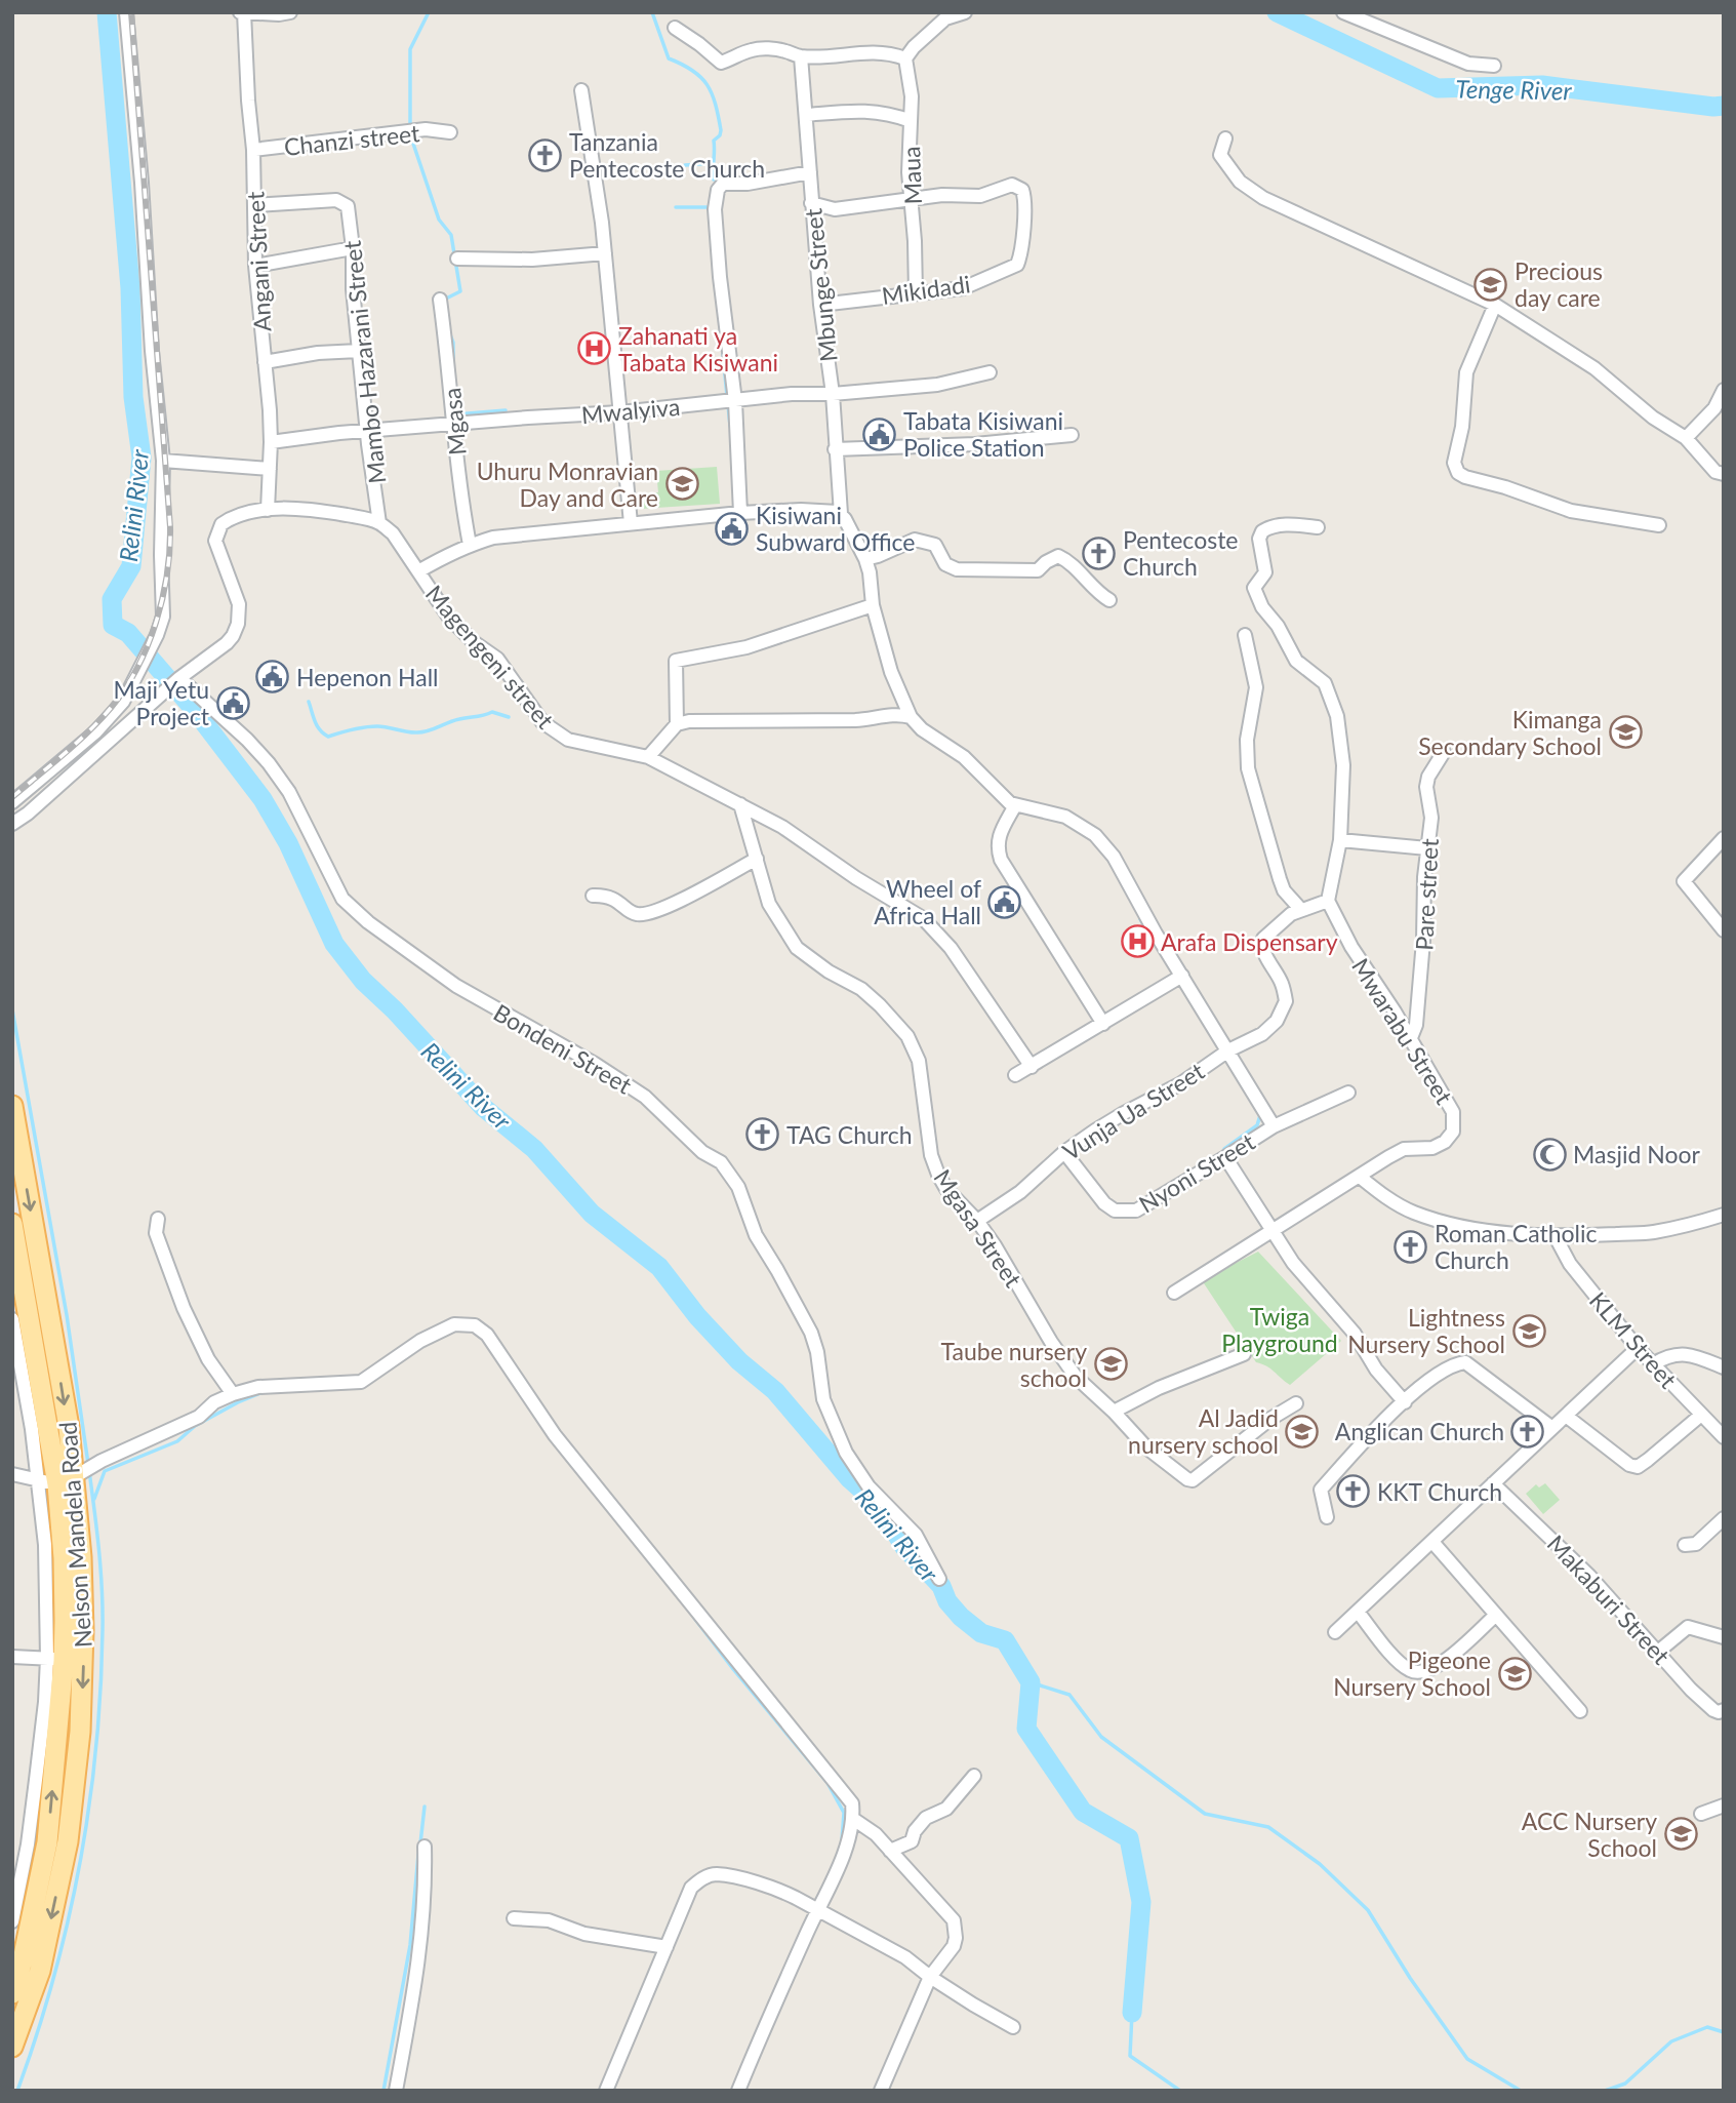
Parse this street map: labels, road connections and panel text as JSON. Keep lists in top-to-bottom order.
{
  "streets": {
    "main road": ["Nelson Mandela Road"],
    "street": [
      "Chanzi street",
      "Maua",
      "Angani Street",
      "Mbunge Street",
      "Mikidadi",
      "Mambo Hazarani Street",
      "Mwalyiva",
      "Mgasa",
      "Magengeni street",
      "Pare street",
      "Mwarabu Street",
      "Bondeni Street",
      "Vunja Ua Street",
      "Nyoni Street",
      "Mgasa Street",
      "KLM Street",
      "Makaburi Street"
    ]
  },
  "crossings": [
    ["Chanzi street", "Angani Street"],
    ["Maua", "Mikidadi"],
    ["Angani Street", "Mambo Hazarani Street"],
    ["Angani Street", "Mwalyiva"],
    ["Mbunge Street", "Mikidadi"],
    ["Mbunge Street", "Mwalyiva"],
    ["Mambo Hazarani Street", "Mwalyiva"],
    ["Mambo Hazarani Street", "Magengeni street"],
    ["Mwalyiva", "Mgasa"],
    ["Magengeni street", "Mgasa Street"],
    ["Pare street", "Mwarabu Street"],
    ["Vunja Ua Street", "Nyoni Street"],
    ["Vunja Ua Street", "Mgasa Street"]
  ],
  "water": ["Tenge River", "Relini River"],
  "parks": ["Twiga Playground"],
  "places": {
    "church": [
      "Tanzania Pentecoste Church",
      "Pentecoste Church",
      "TAG Church",
      "Roman Catholic Church",
      "Anglican Church",
      "KKT Church"
    ],
    "school or university": [
      "Precious day care",
      "Uhuru Monravian Day and Care",
      "Kimanga Secondary School",
      "Lightness Nursery School",
      "Taube nursery school",
      "Al Jadid nursery school",
      "Pigeone Nursery School",
      "ACC Nursery School"
    ],
    "hospital": ["Zahanati ya Tabata Kisiwani", "Arafa Dispensary"],
    "public building": [
      "Tabata Kisiwani Police Station",
      "Kisiwani Subward Office",
      "Hepenon Hall",
      "Maji Yetu Project",
      "Wheel of Africa Hall"
    ],
    "mosque": ["Masjid Noor"]
  }
}
